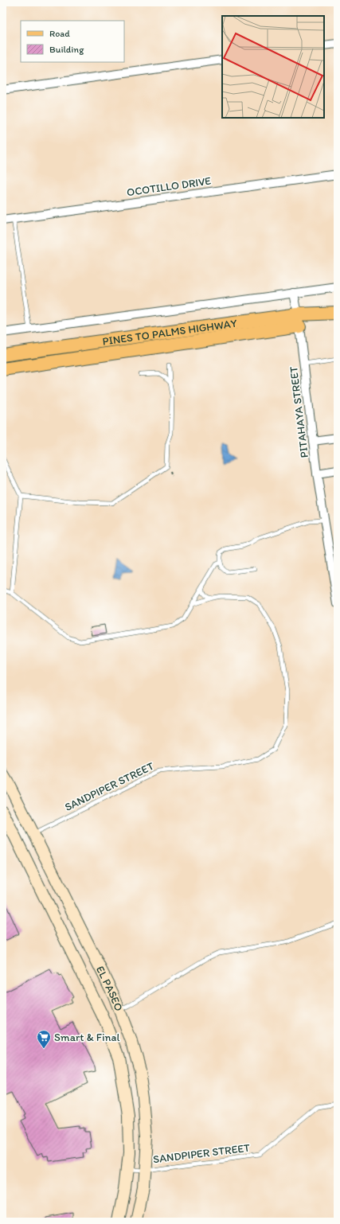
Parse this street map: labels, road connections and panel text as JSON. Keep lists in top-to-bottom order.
{
  "streets": {
    "main road": ["PINES TO PALMS HIGHWAY"],
    "street": ["OCOTILLO DRIVE", "PITAHAYA STREET", "EL PASEO"],
    "lane": ["SANDPIPER STREET"]
  },
  "crossings": [
    ["PINES TO PALMS HIGHWAY", "PITAHAYA STREET"],
    ["SANDPIPER STREET", "EL PASEO"]
  ],
  "places": {
    "supermarket": ["Smart & Final"]
  },
  "legend": ["Road", "Building"]
}
